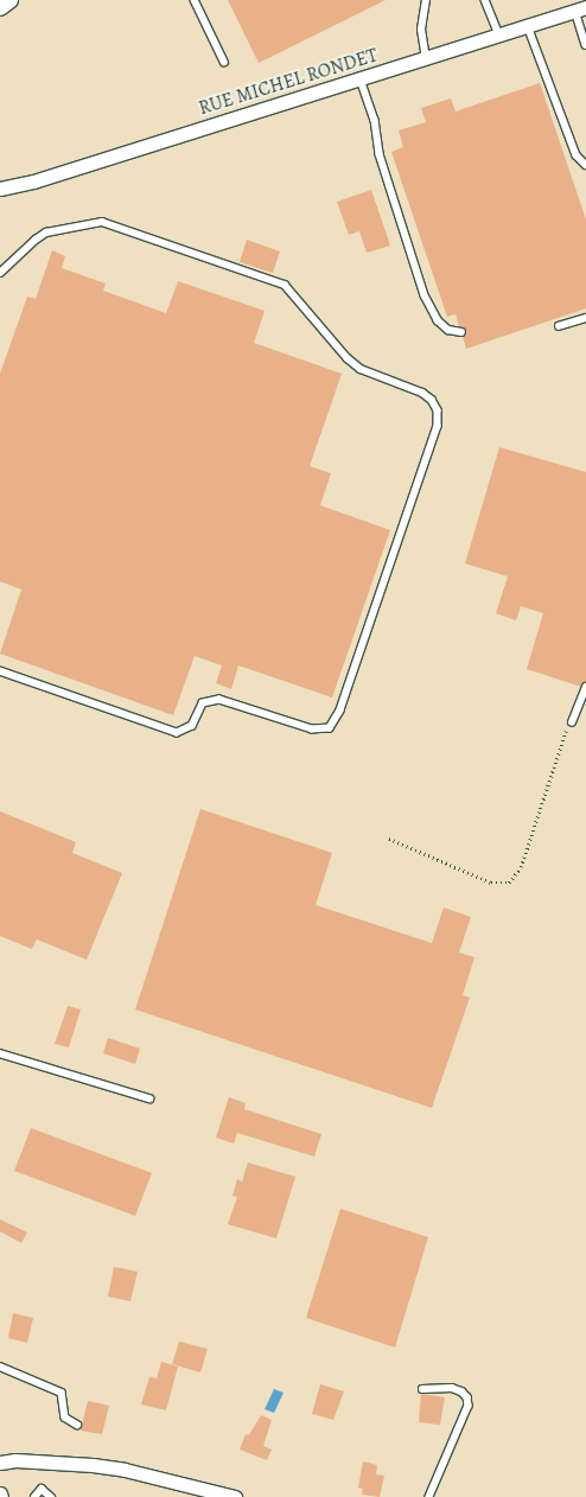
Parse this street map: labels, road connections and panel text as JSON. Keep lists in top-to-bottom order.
{
  "streets": {
    "street": ["RUE MICHEL RONDET"]
  }
}
